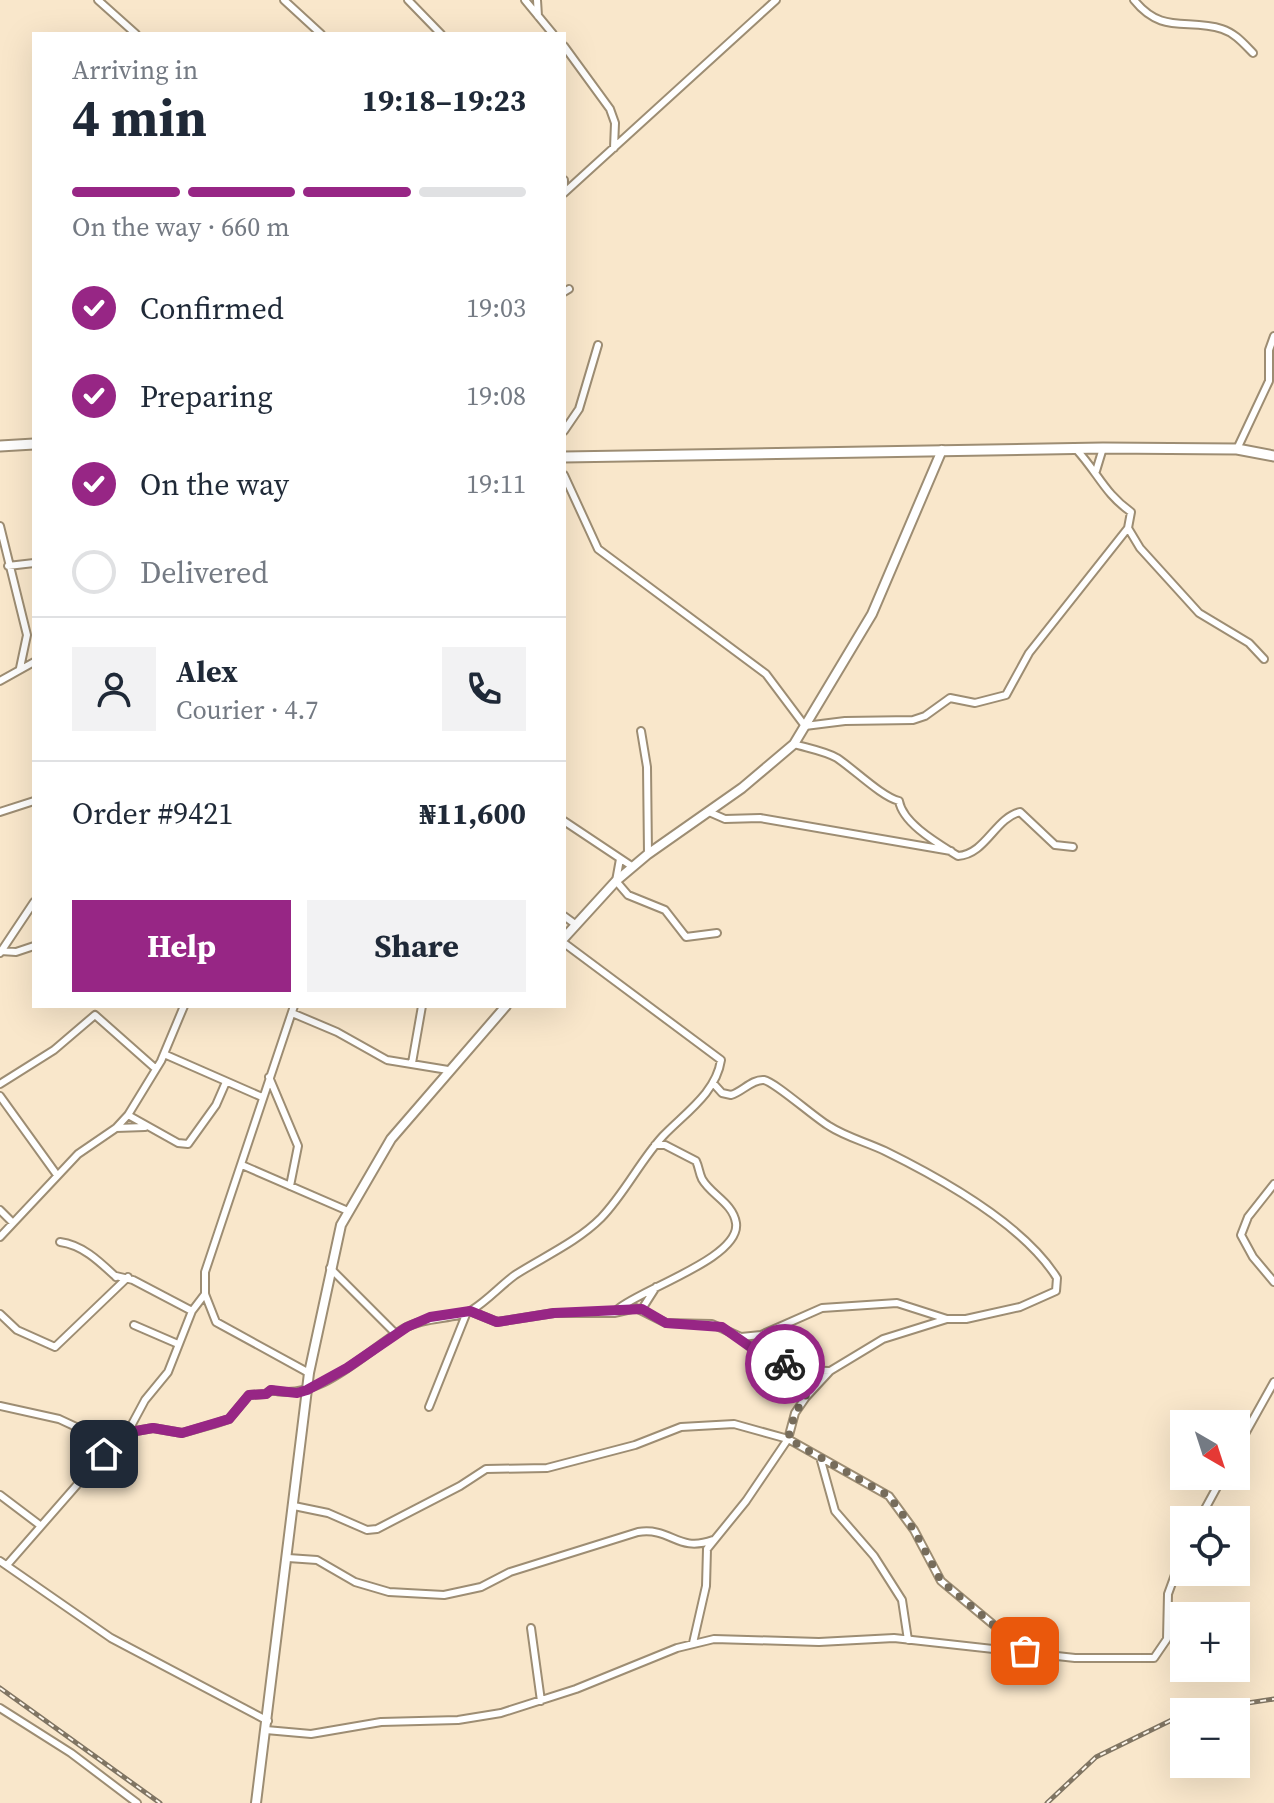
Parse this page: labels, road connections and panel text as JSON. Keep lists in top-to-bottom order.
{
  "north": "bottom right",
  "page": {
    "heading": ["4 min", "Arriving in", "19:18–19:23"],
    "panel": [
      "Alex",
      "Courier · 4.7",
      "Order #9421",
      "₦11,600"
    ],
    "bar": "On the way · 660 m",
    "list": [
      ["Confirmed", "19:03"],
      ["Preparing", "19:08"],
      ["On the way", "19:11"],
      "Delivered"
    ],
    "buttons": ["Help", "Share"],
    "map_buttons": ["+", "−"]
  }
}
